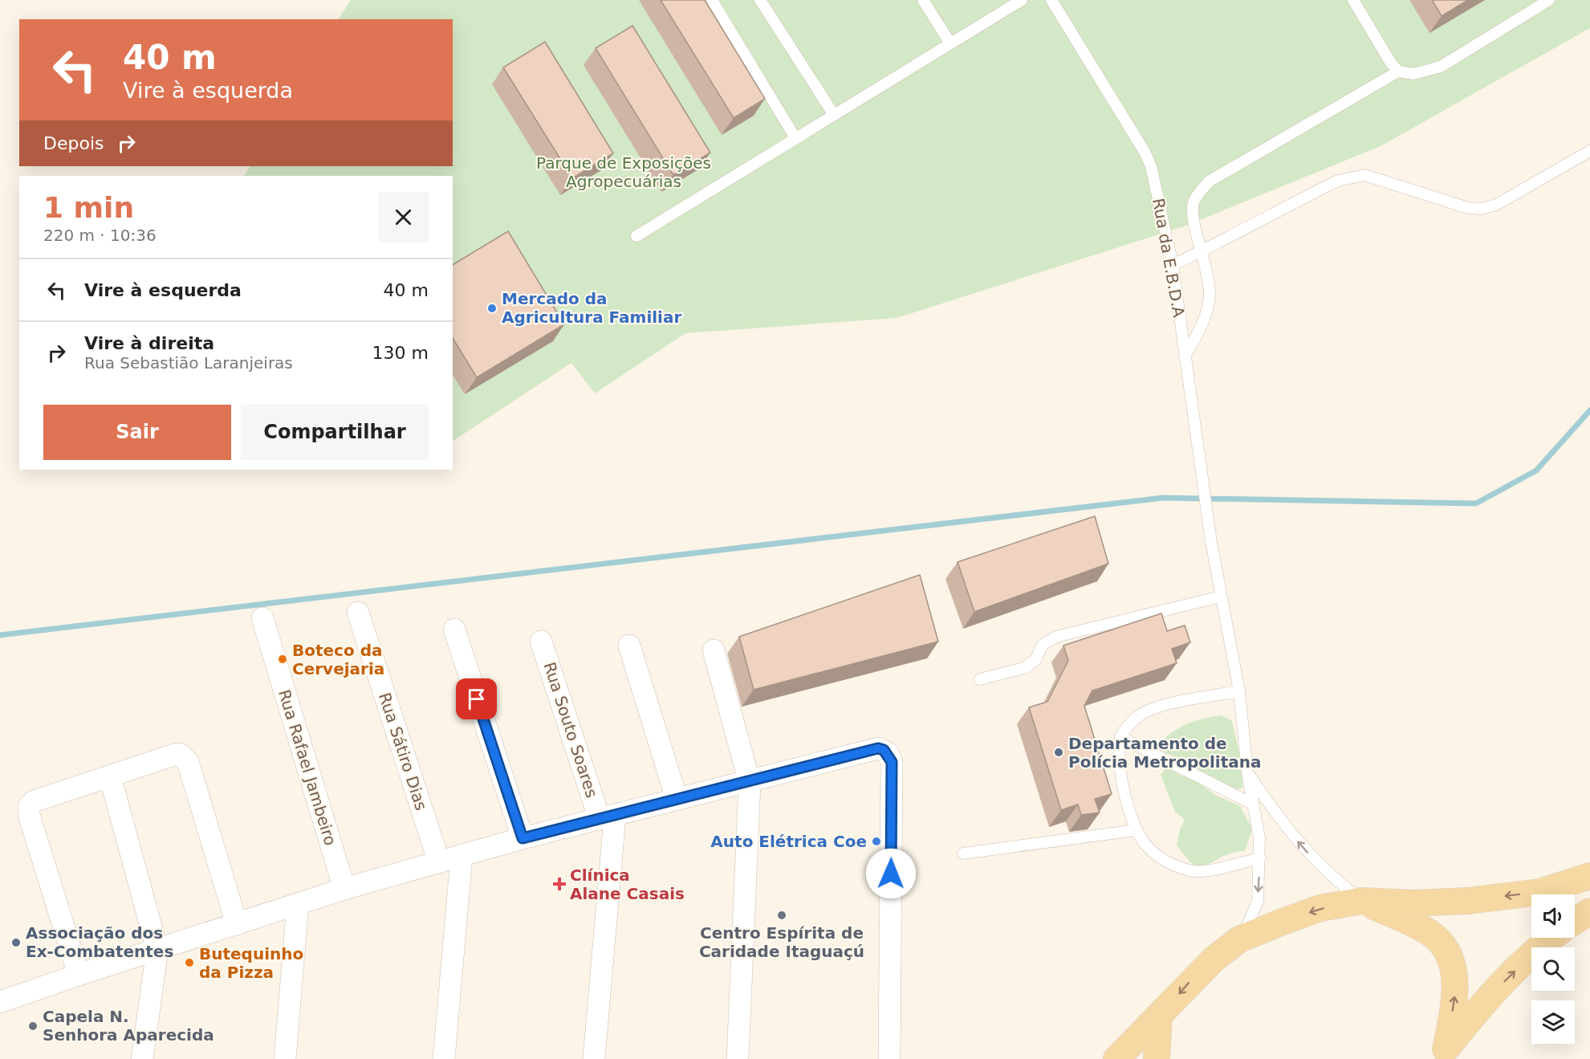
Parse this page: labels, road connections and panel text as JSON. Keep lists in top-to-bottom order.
{
  "streets": {
    "street": ["Rua Souto Soares", "Rua Sátiro Dias", "Rua Rafael Jambeiro"],
    "lane": ["Rua da E.B.D.A"]
  },
  "parks": ["Parque de Exposições Agropecuárias"],
  "places": {
    "other": [
      "Mercado da Agricultura Familiar",
      "Boteco da Cervejaria",
      "Departamento de Polícia Metropolitana",
      "Auto Elétrica Coe",
      "Centro Espírita de Caridade Itaguaçú",
      "Associação dos Ex-Combatentes",
      "Butequinho da Pizza",
      "Capela N. Senhora Aparecida"
    ],
    "health": ["Clínica Alane Casais"]
  },
  "page": {
    "turn": ["40 m", "Vire à esquerda"],
    "then": "Depois",
    "heading": ["1 min", "220 m · 10:36"],
    "list": [
      {
        "name": "Vire à esquerda",
        "value": "40 m"
      },
      {
        "name": "Vire à direita",
        "note": "Rua Sebastião Laranjeiras",
        "value": "130 m"
      }
    ],
    "buttons": ["Sair", "Compartilhar"]
  }
}
